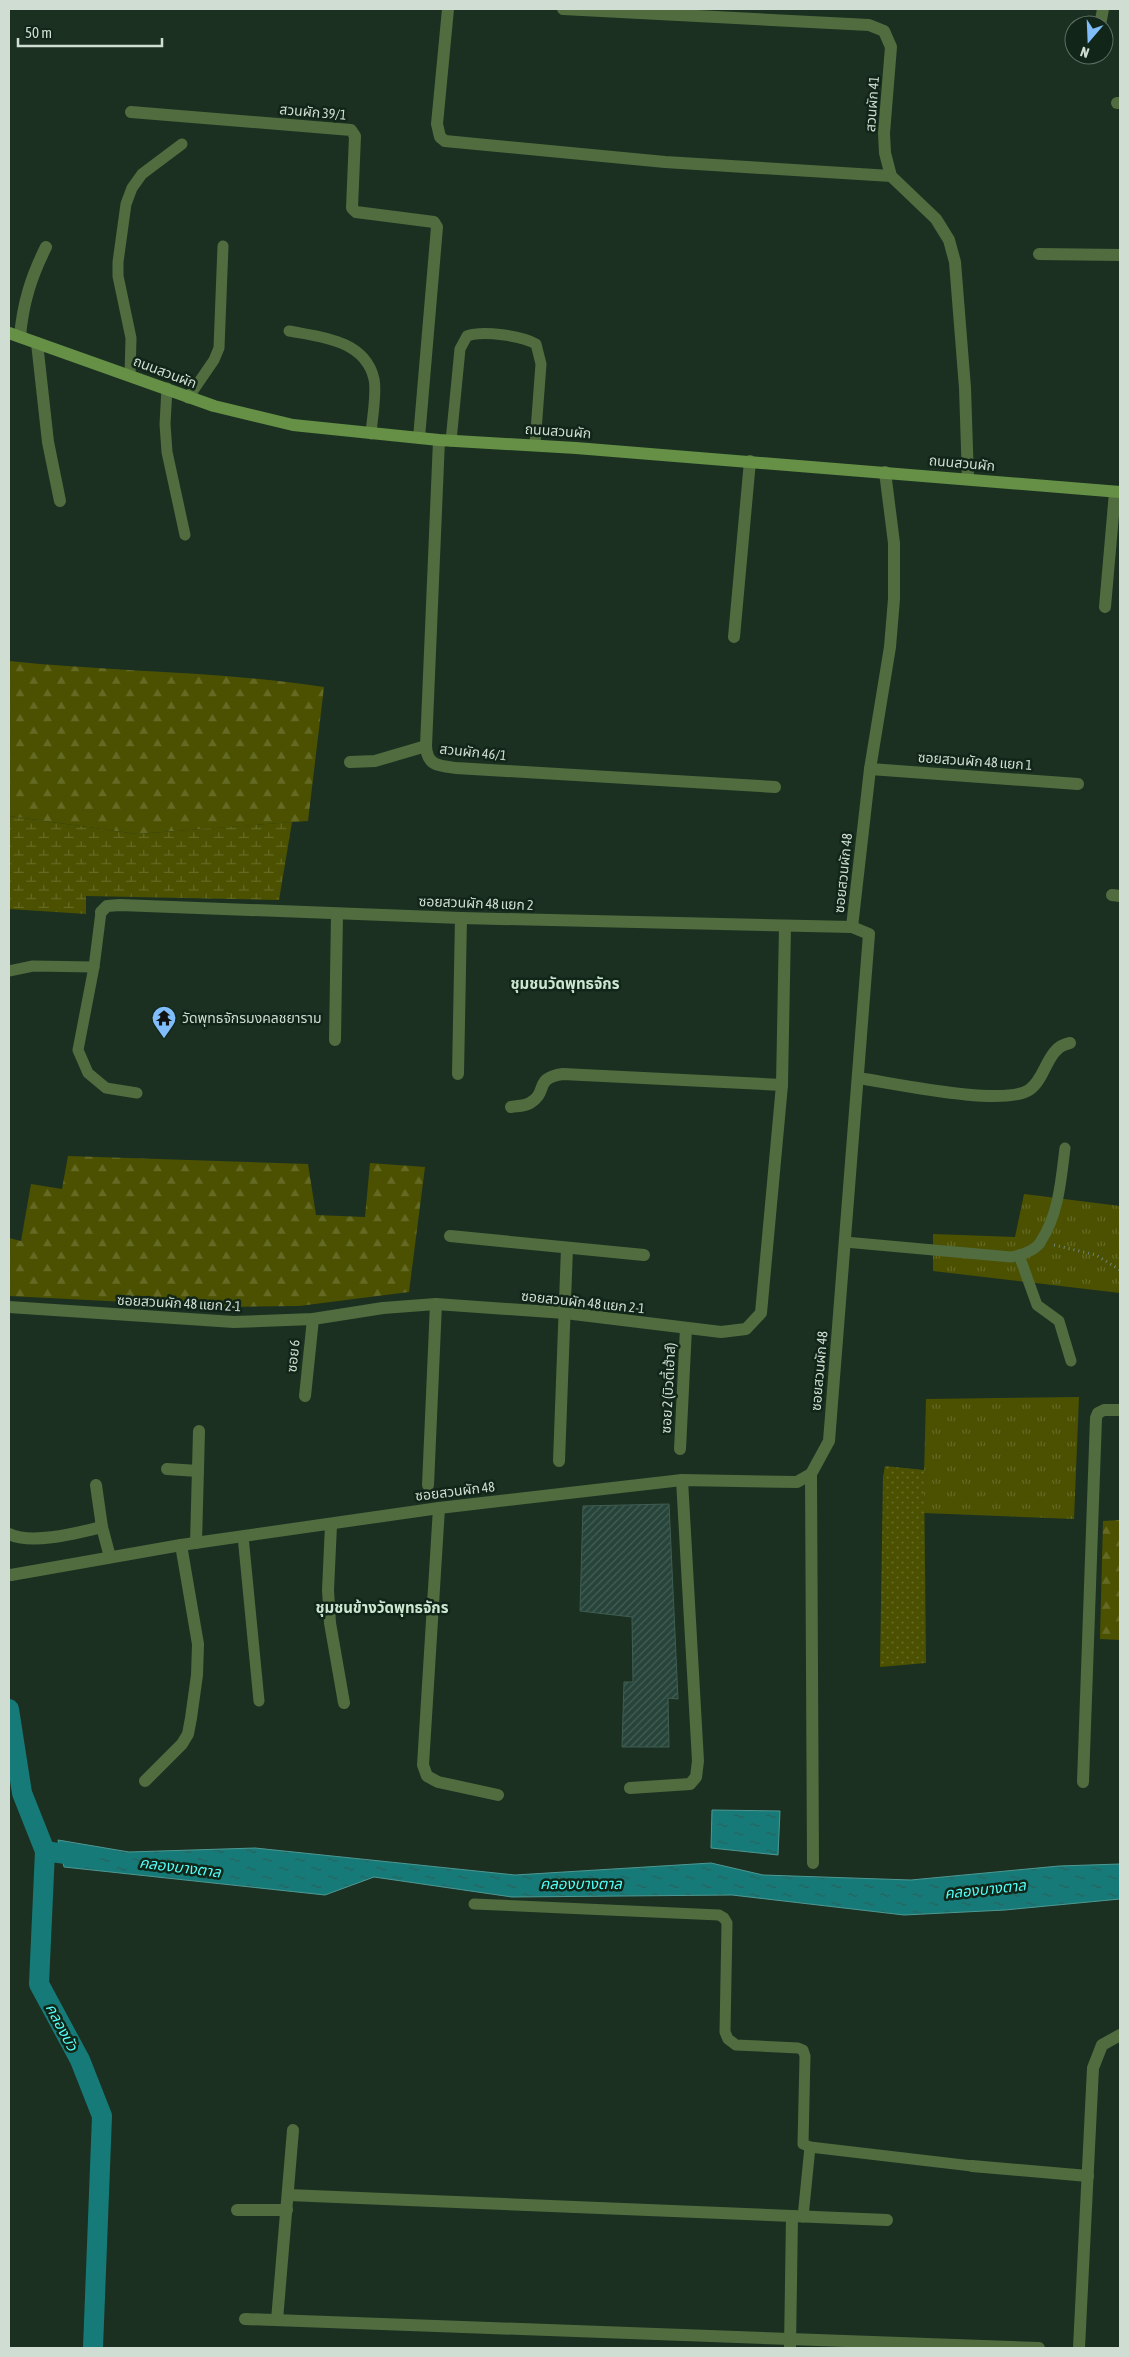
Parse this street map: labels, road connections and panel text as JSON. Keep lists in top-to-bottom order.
{
  "streets": {
    "street": [
      "สวนผัก 41",
      "สวนผัก 39/1",
      "ถนนสวนผัก",
      "สวนผัก 46/1",
      "ซอยสวนผัก 48 แยก 1",
      "ซอยสวนผัก 48",
      "ซอยสวนผัก 48 แยก 2",
      "ซอยสวนผัก 48 แยก 2-1",
      "ซอย 6",
      "ซอย 2 (บิวตี้เฮ้าส์)"
    ]
  },
  "crossings": [
    ["สวนผัก 39/1", "ถนนสวนผัก"],
    ["ถนนสวนผัก", "สวนผัก 46/1"],
    ["ถนนสวนผัก", "ซอยสวนผัก 48"],
    ["ซอยสวนผัก 48 แยก 1", "ซอยสวนผัก 48"],
    ["ซอยสวนผัก 48", "ซอยสวนผัก 48 แยก 2"],
    ["ซอยสวนผัก 48 แยก 2", "ซอยสวนผัก 48 แยก 2-1"],
    ["ซอยสวนผัก 48 แยก 2-1", "ซอย 6"],
    ["ซอยสวนผัก 48 แยก 2-1", "ซอย 2 (บิวตี้เฮ้าส์)"]
  ],
  "districts": ["ชุมชนวัดพุทธจักร", "ชุมชนข้างวัดพุทธจักร"],
  "water": ["คลองบางตาล", "คลองบัว"],
  "places": {
    "temple": ["วัดพุทธจักรมงคลชยาราม"]
  },
  "scale_bar": "50 m",
  "north": "bottom"
}
